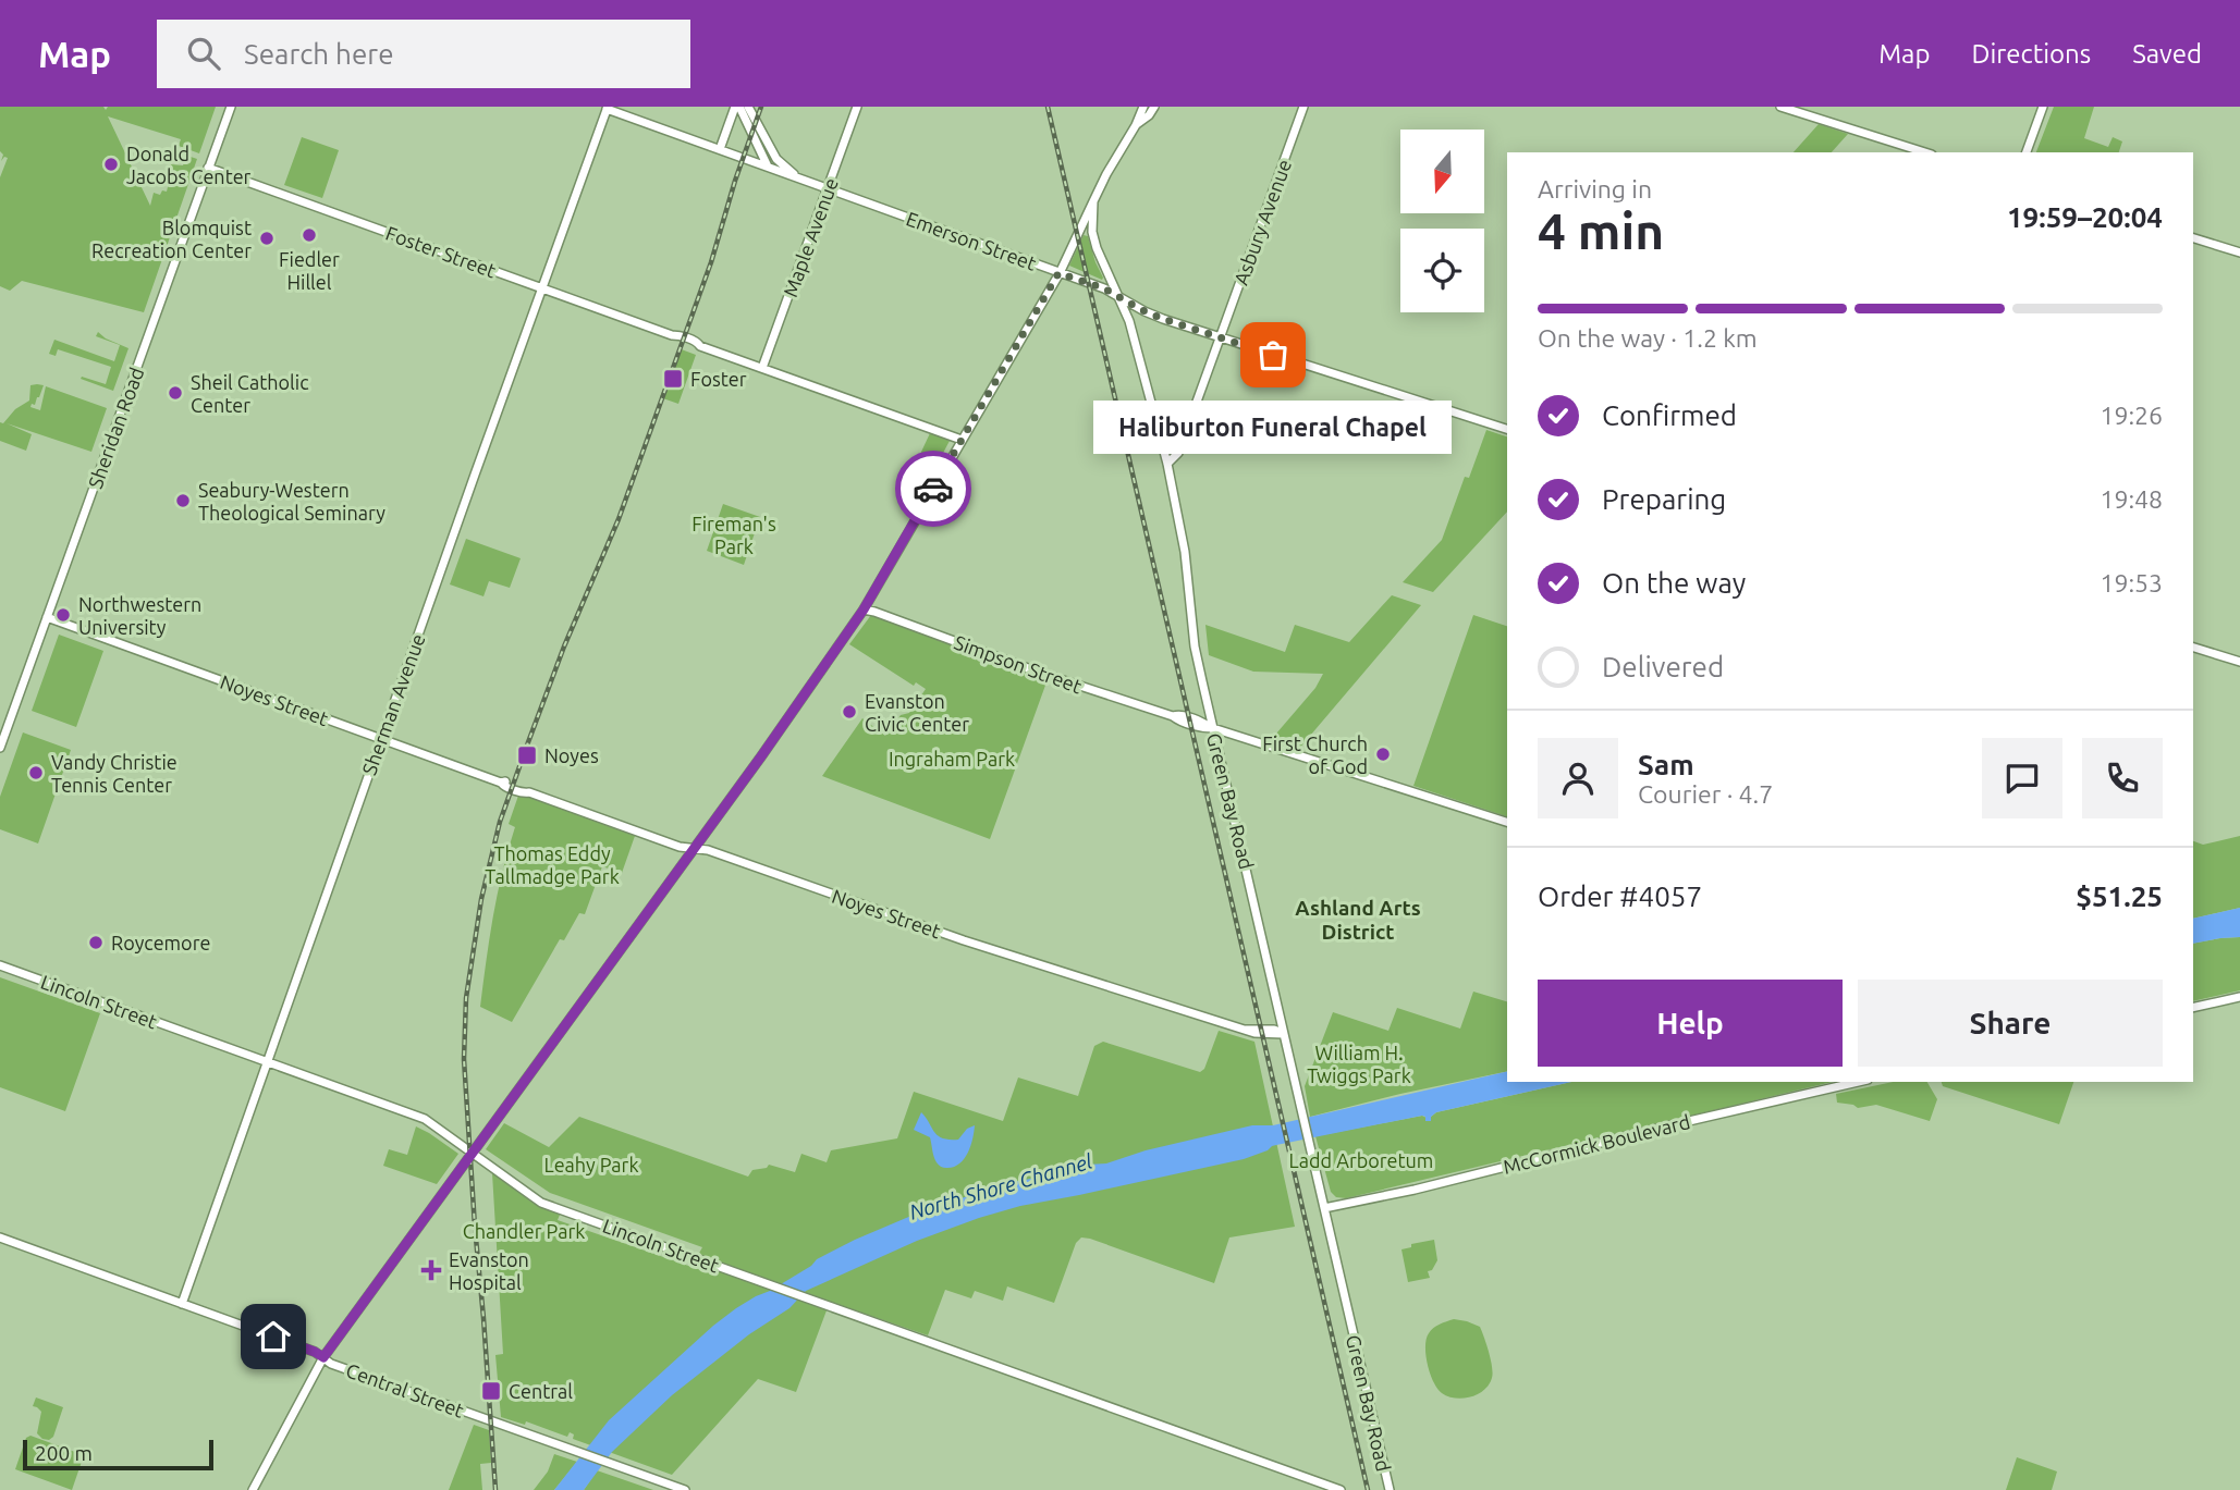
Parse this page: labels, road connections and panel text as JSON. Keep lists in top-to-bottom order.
{
  "streets": {
    "street": [
      "Asbury Avenue",
      "Maple Avenue",
      "Emerson Street",
      "Foster Street",
      "Sheridan Road",
      "Simpson Street",
      "Noyes Street",
      "Sherman Avenue",
      "Green Bay Road",
      "Lincoln Street",
      "McCormick Boulevard",
      "Central Street"
    ]
  },
  "crossings": [
    ["Asbury Avenue", "Emerson Street"],
    ["Asbury Avenue", "Green Bay Road"],
    ["Maple Avenue", "Emerson Street"],
    ["Maple Avenue", "Foster Street"],
    ["Emerson Street", "Sherman Avenue"],
    ["Emerson Street", "Green Bay Road"],
    ["Foster Street", "Sheridan Road"],
    ["Foster Street", "Sherman Avenue"],
    ["Sheridan Road", "Noyes Street"],
    ["Simpson Street", "Green Bay Road"],
    ["Noyes Street", "Sherman Avenue"],
    ["Noyes Street", "Green Bay Road"],
    ["Sherman Avenue", "Lincoln Street"],
    ["Sherman Avenue", "Central Street"],
    ["Green Bay Road", "McCormick Boulevard"]
  ],
  "districts": ["Ashland Arts District"],
  "water": ["North Shore Channel"],
  "parks": [
    "Fireman's Park",
    "Ingraham Park",
    "Thomas Eddy Tallmadge Park",
    "William H. Twiggs Park",
    "Ladd Arboretum",
    "Leahy Park",
    "Chandler Park"
  ],
  "places": {
    "other": [
      "Donald Jacobs Center",
      "Fiedler Hillel",
      "Blomquist Recreation Center",
      "Haliburton Funeral Chapel",
      "Sheil Catholic Center",
      "Seabury-Western Theological Seminary",
      "Northwestern University",
      "Evanston Civic Center",
      "First Church of God",
      "Vandy Christie Tennis Center",
      "Roycemore"
    ],
    "transit": ["Foster", "Noyes", "Central"],
    "health": ["Evanston Hospital"]
  },
  "scale_bar": "200 m",
  "north": "bottom",
  "page": {
    "header": "Map",
    "search": "Search here",
    "nav": ["Map", "Directions", "Saved"],
    "heading": ["4 min", "Arriving in", "19:59–20:04"],
    "panel": [
      "Sam",
      "Courier · 4.7",
      "Order #4057",
      "$51.25"
    ],
    "bar": "On the way · 1.2 km",
    "list": [
      ["Confirmed", "19:26"],
      ["Preparing", "19:48"],
      ["On the way", "19:53"],
      "Delivered"
    ],
    "bubble": "Haliburton Funeral Chapel",
    "buttons": ["Help", "Share"],
    "scale": "200 m"
  }
}
